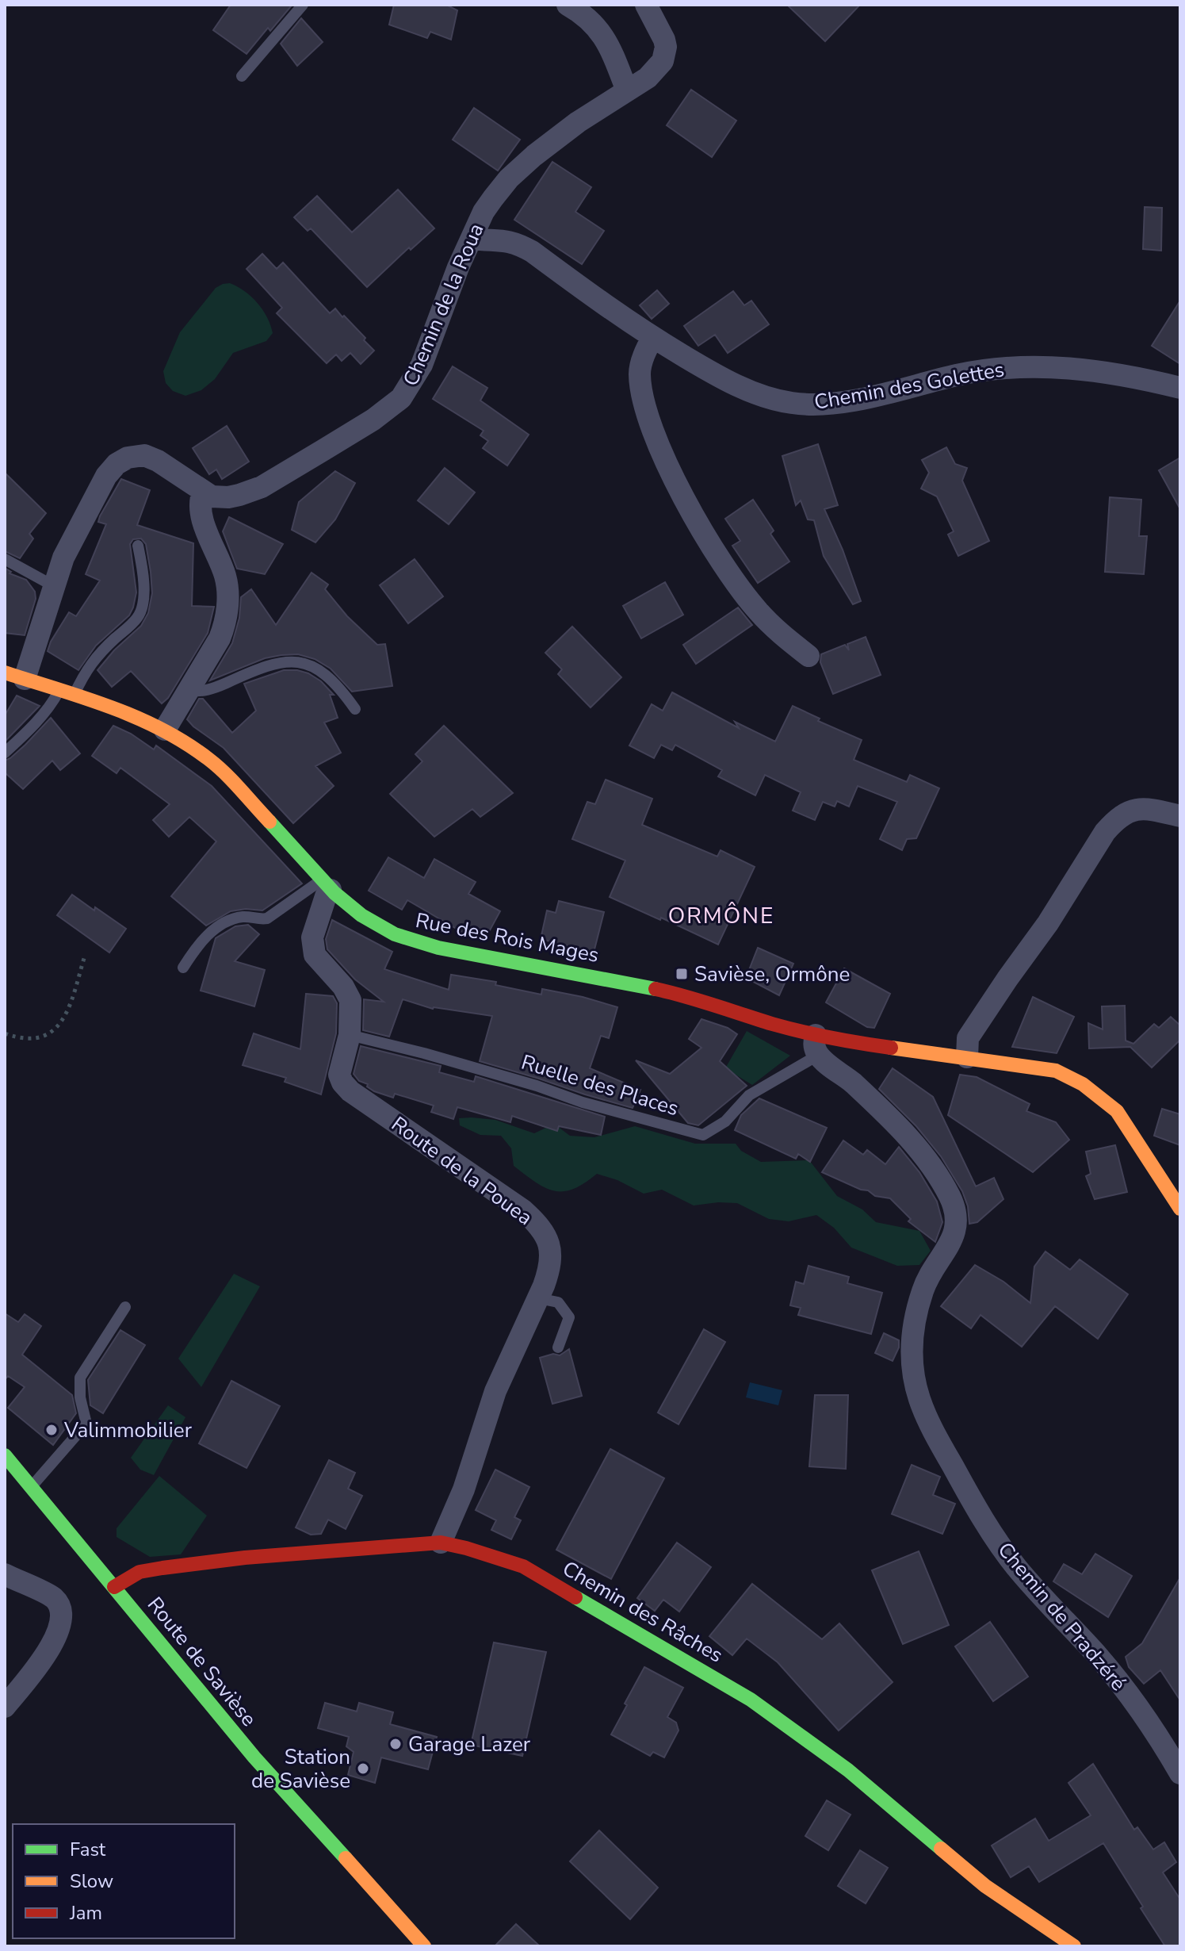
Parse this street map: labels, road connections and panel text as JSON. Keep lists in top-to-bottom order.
{
  "streets": {
    "street": [
      "Chemin de la Roua",
      "Chemin des Golettes",
      "Rue des Rois Mages",
      "Route de la Pouea",
      "Chemin des Râches",
      "Chemin de Pradzéré",
      "Route de Savièse"
    ],
    "lane": ["Ruelle des Places"]
  },
  "crossings": [
    ["Chemin de la Roua", "Chemin des Golettes"],
    ["Chemin de la Roua", "Rue des Rois Mages"],
    ["Rue des Rois Mages", "Ruelle des Places"],
    ["Rue des Rois Mages", "Route de la Pouea"],
    ["Rue des Rois Mages", "Chemin de Pradzéré"],
    ["Ruelle des Places", "Route de la Pouea"],
    ["Ruelle des Places", "Chemin de Pradzéré"],
    ["Route de la Pouea", "Chemin des Râches"],
    ["Chemin des Râches", "Route de Savièse"]
  ],
  "districts": ["ORMÔNE"],
  "places": {
    "transit": ["Savièse, Ormône"],
    "other": ["Valimmobilier", "Garage Lazer", "Station de Savièse"]
  },
  "legend": ["Fast", "Slow", "Jam"]
}
